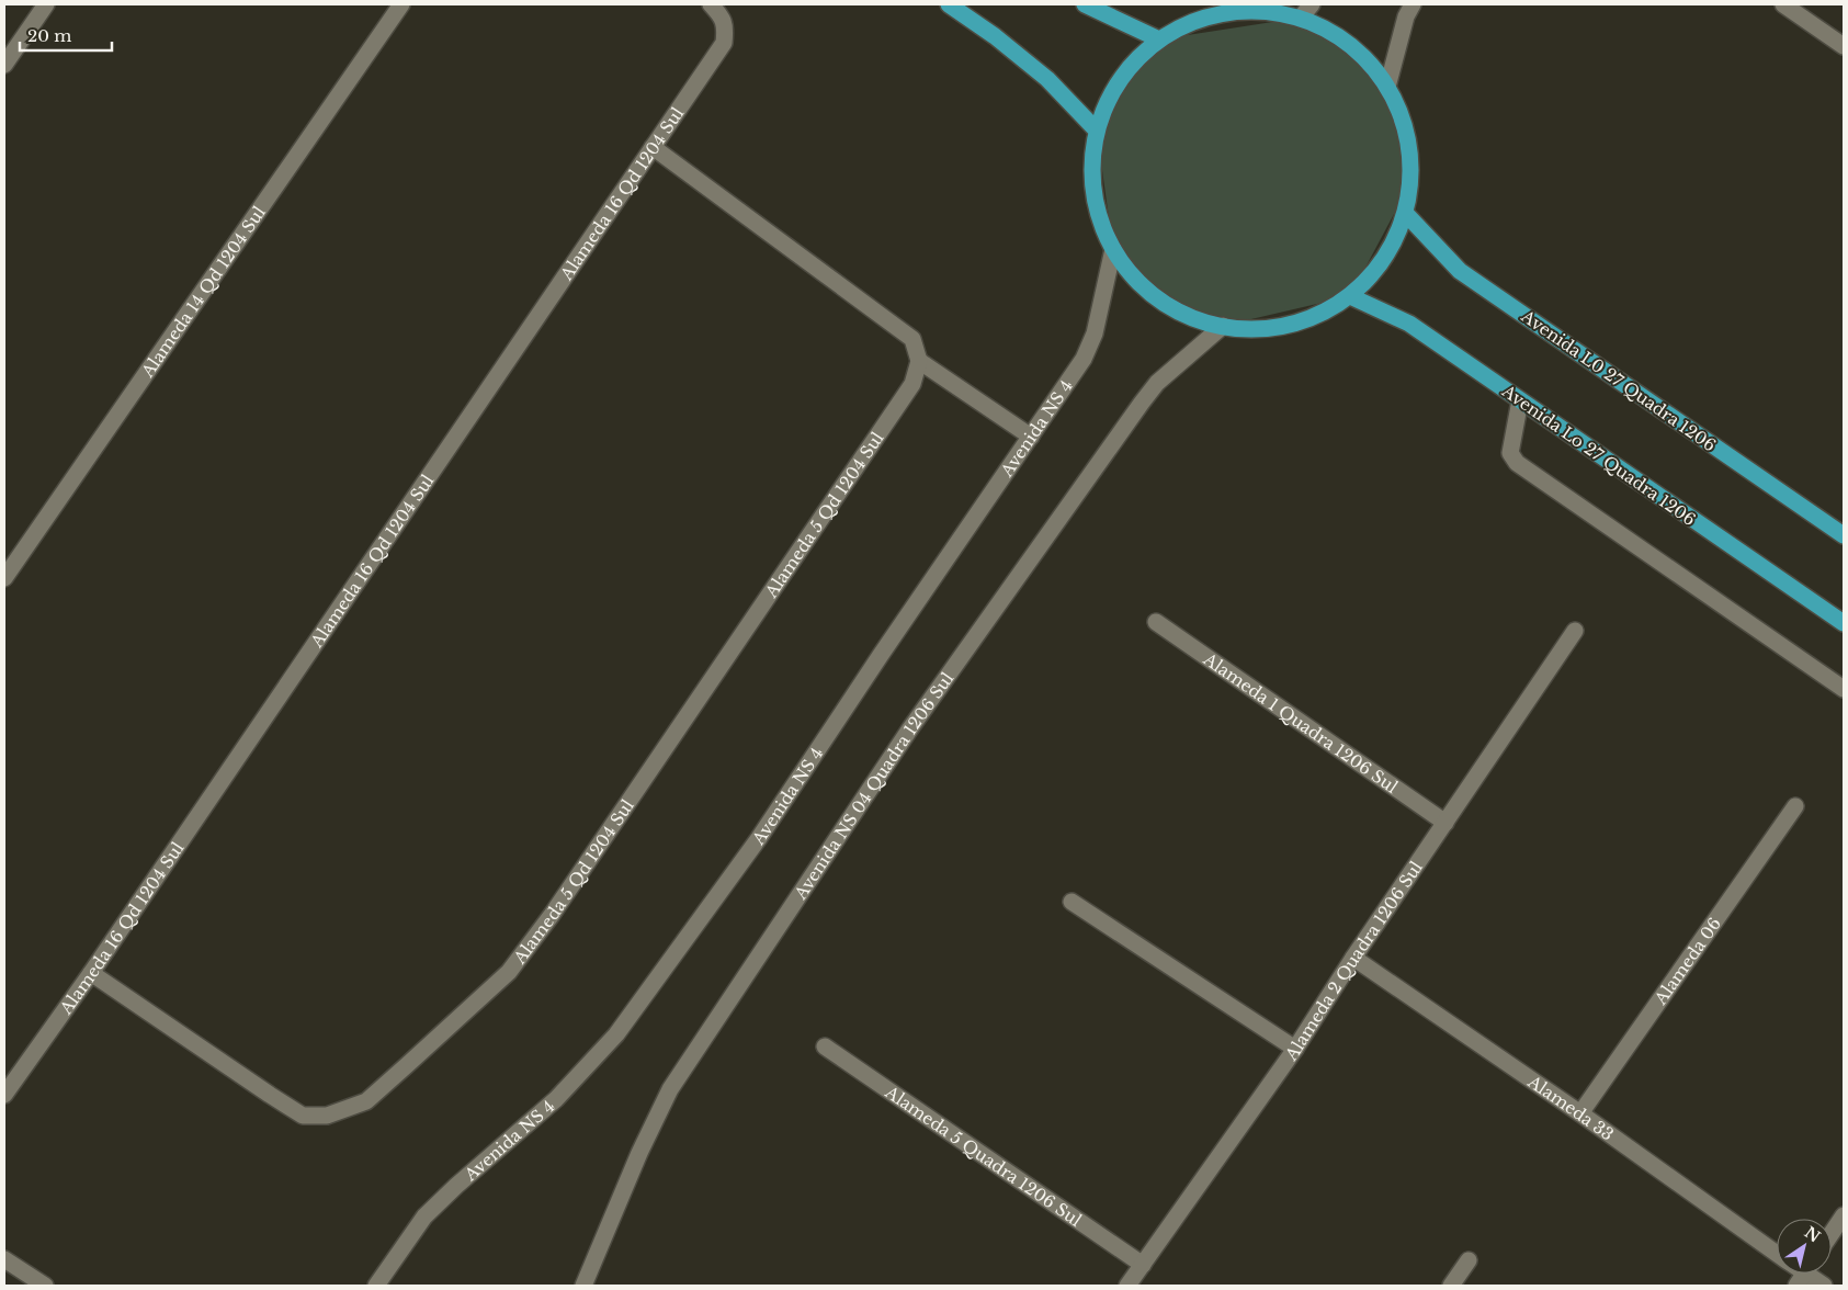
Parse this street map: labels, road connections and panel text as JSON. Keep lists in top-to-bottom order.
{
  "streets": {
    "main road": ["Avenida L0 27 Quadra 1206", "Avenida Lo 27 Quadra 1206"],
    "street": [
      "Alameda 16 Qd 1204 Sul",
      "Alameda 14 Qd 1204 Sul",
      "Avenida NS 4",
      "Alameda 5 Qd 1204 Sul",
      "Alameda 1 Quadra 1206 Sul",
      "Avenida NS 04 Quadra 1206 Sul",
      "Alameda 2 Quadra 1206 Sul",
      "Alameda 06",
      "Alameda 33",
      "Alameda 5 Quadra 1206 Sul"
    ]
  },
  "crossings": [
    ["Alameda 16 Qd 1204 Sul", "Alameda 5 Qd 1204 Sul"],
    ["Alameda 1 Quadra 1206 Sul", "Alameda 2 Quadra 1206 Sul"],
    ["Alameda 2 Quadra 1206 Sul", "Alameda 33"],
    ["Alameda 2 Quadra 1206 Sul", "Alameda 5 Quadra 1206 Sul"],
    ["Alameda 06", "Alameda 33"]
  ],
  "scale_bar": "20 m",
  "north": "top right"
}
